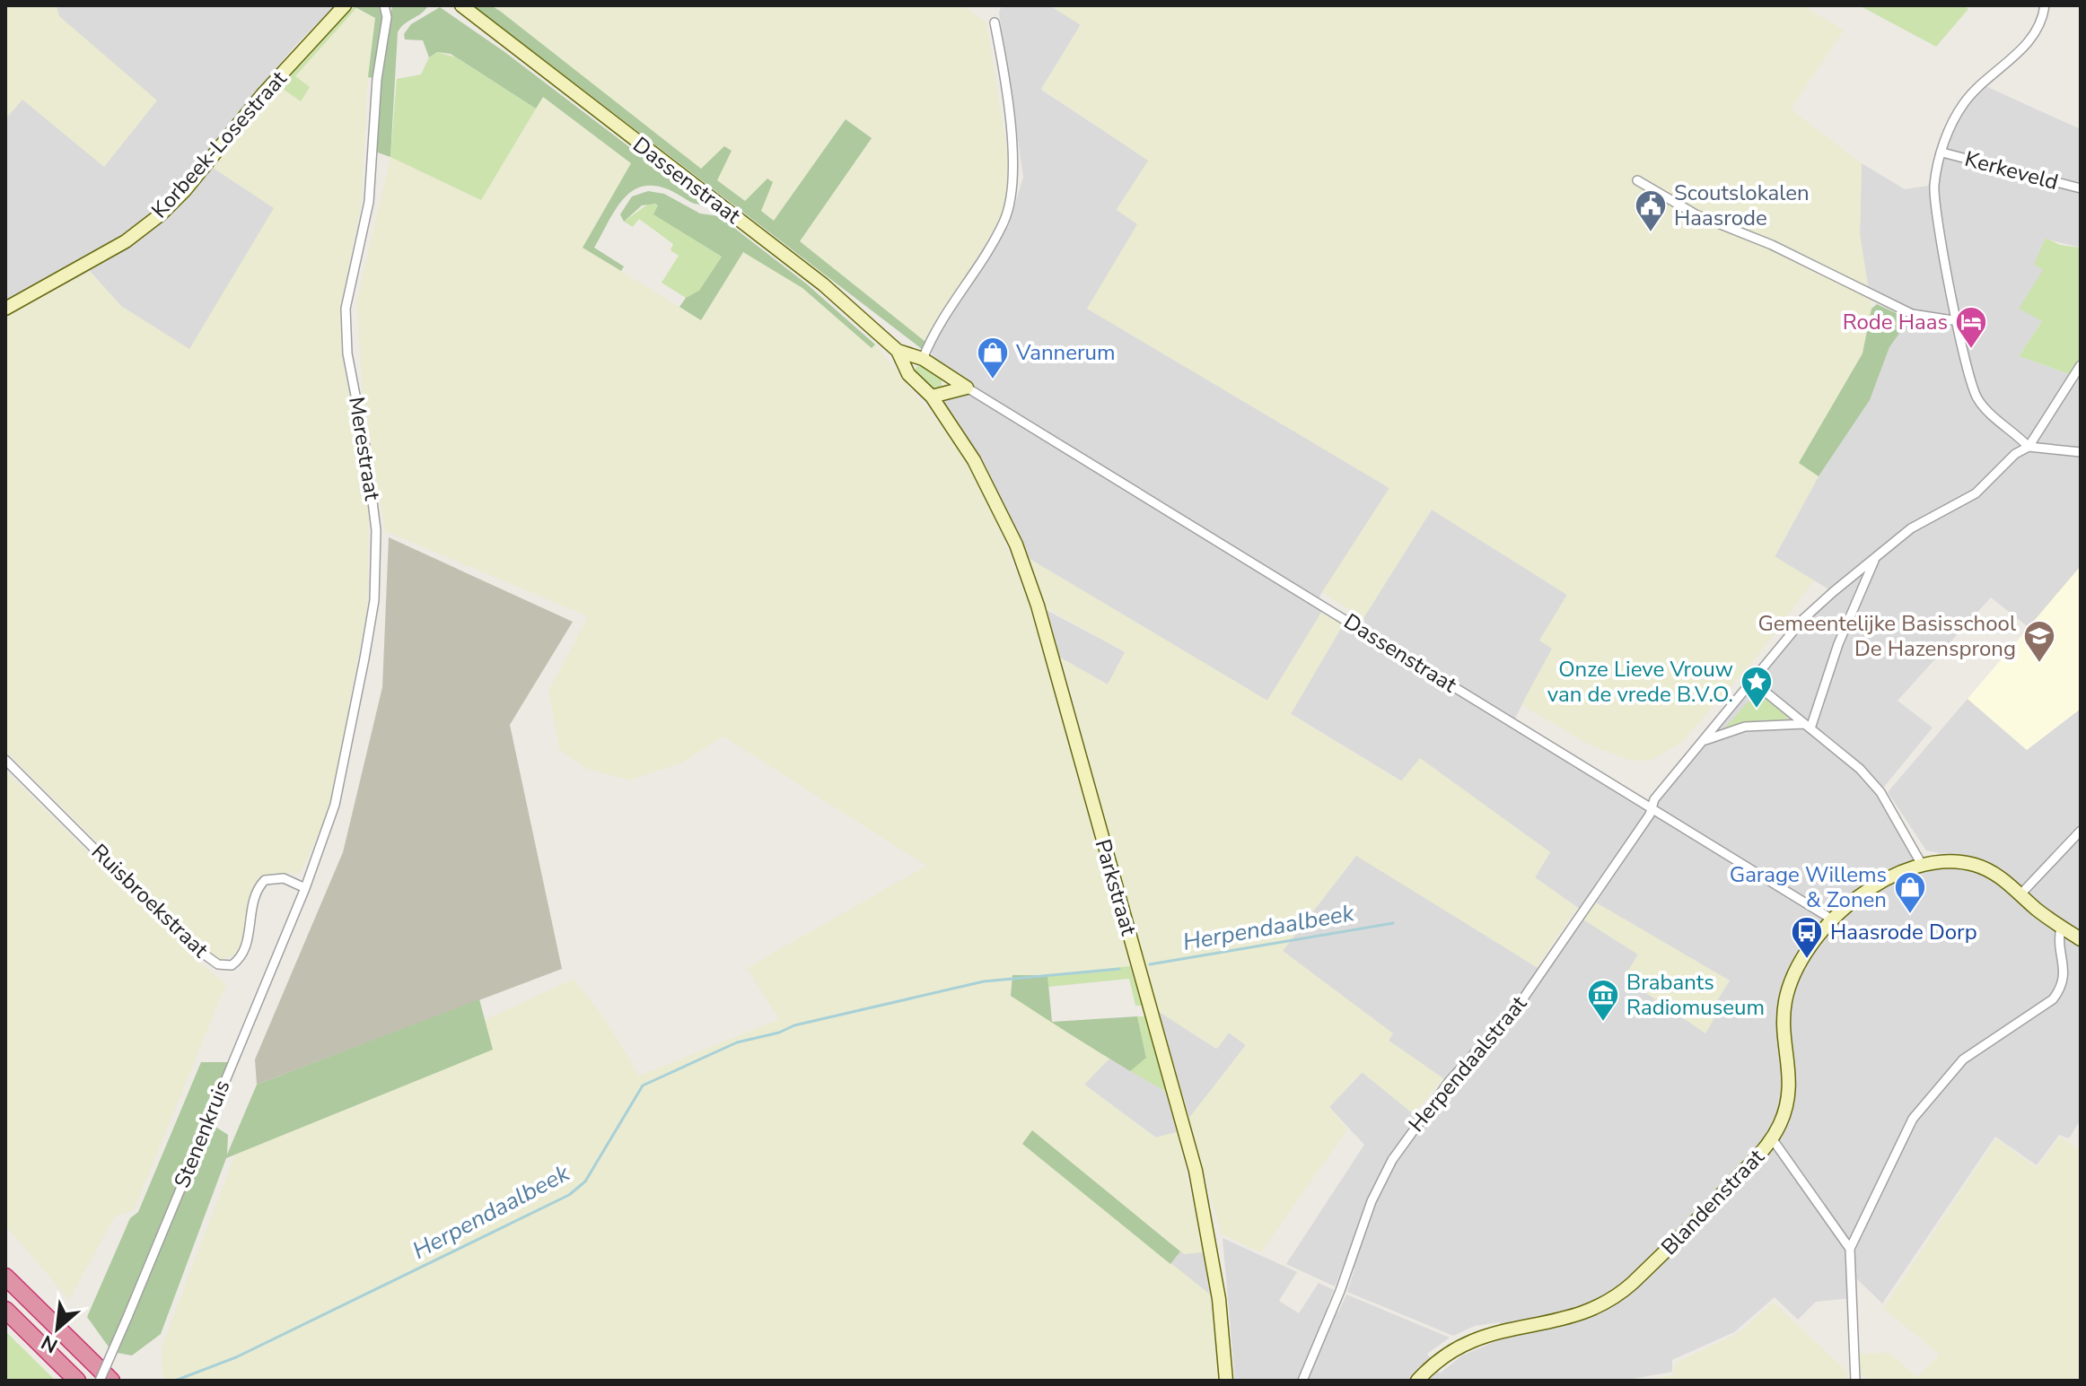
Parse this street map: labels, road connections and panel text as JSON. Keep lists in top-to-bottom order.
{
  "streets": {
    "street": [
      "Korbeek-Losestraat",
      "Kerkeveld",
      "Dassenstraat",
      "Merestraat",
      "Parkstraat",
      "Ruisbroekstraat",
      "Herpendaalstraat",
      "Stenenkruis",
      "Blandenstraat"
    ]
  },
  "crossings": [
    ["Dassenstraat", "Parkstraat"],
    ["Dassenstraat", "Herpendaalstraat"],
    ["Dassenstraat", "Blandenstraat"],
    ["Merestraat", "Ruisbroekstraat"],
    ["Merestraat", "Stenenkruis"],
    ["Ruisbroekstraat", "Stenenkruis"]
  ],
  "water": ["Herpendaalbeek"],
  "places": {
    "public building": ["Scoutslokalen Haasrode"],
    "hotel": ["Rode Haas"],
    "shop": ["Vannerum", "Garage Willems & Zonen"],
    "school or university": ["Gemeentelijke Basisschool De Hazensprong"],
    "place": ["Onze Lieve Vrouw van de vrede B.V.O."],
    "bus stop": ["Haasrode Dorp"],
    "museum": ["Brabants Radiomuseum"]
  },
  "north": "bottom left"
}
